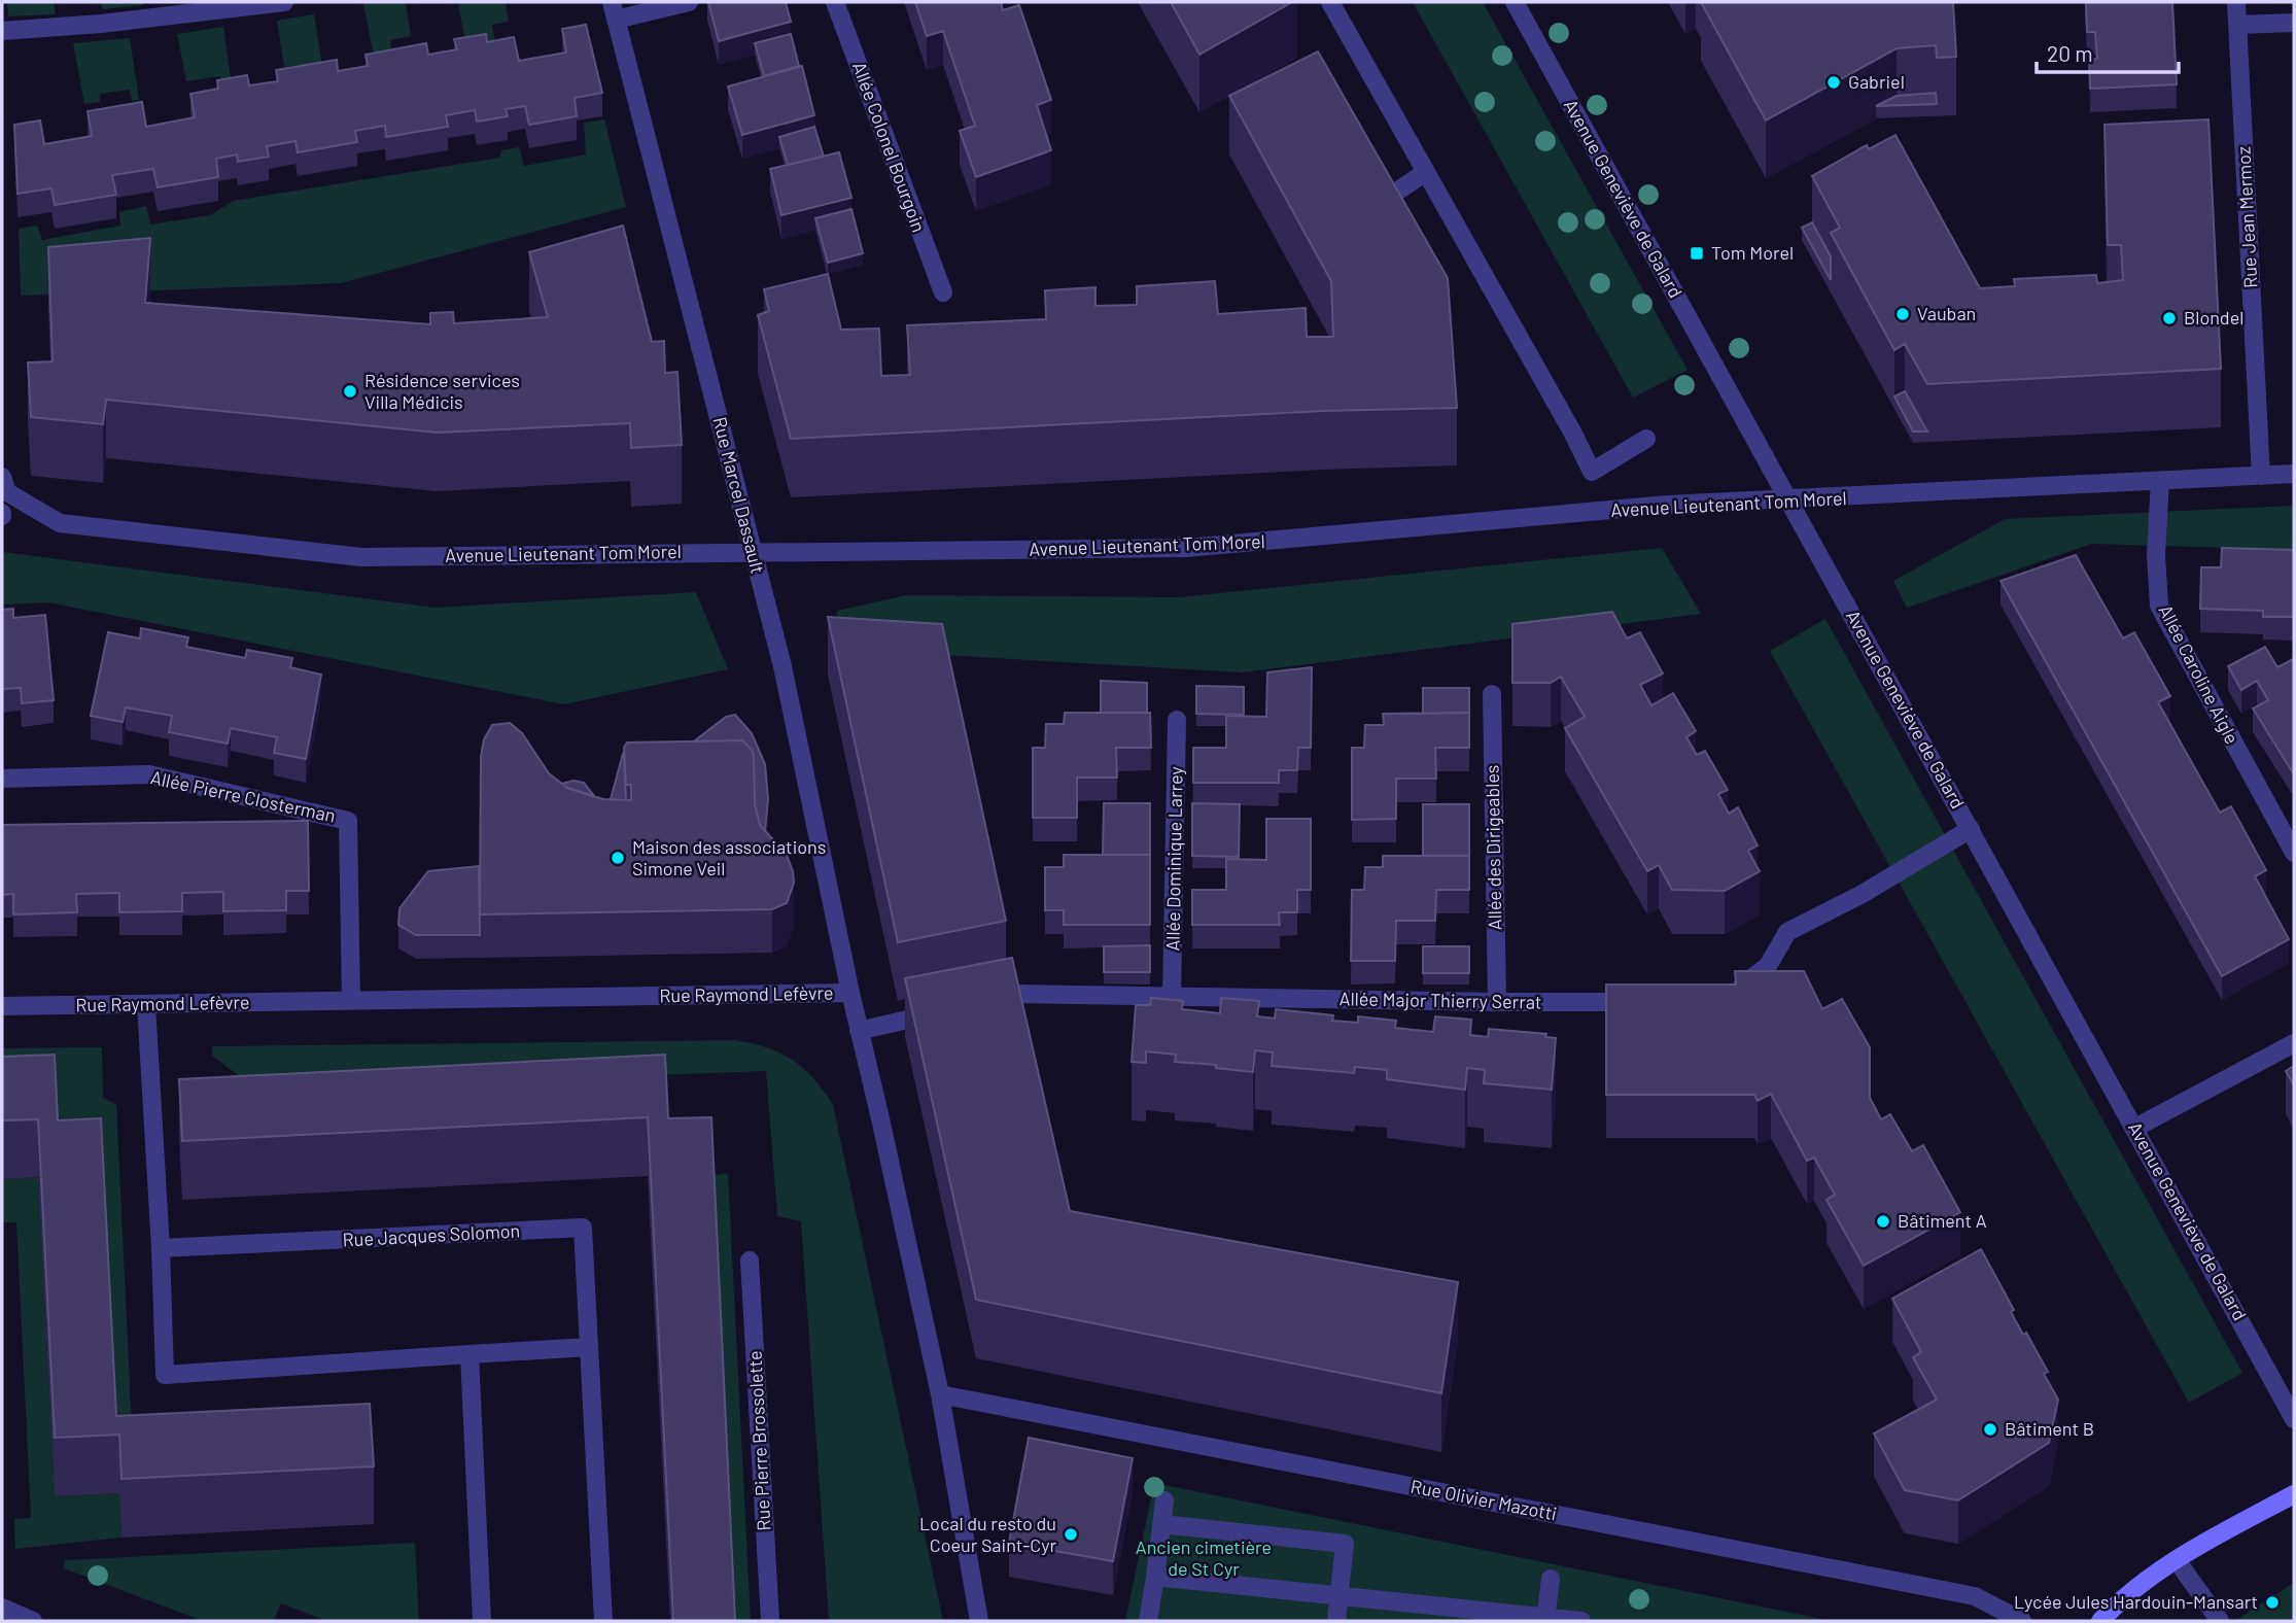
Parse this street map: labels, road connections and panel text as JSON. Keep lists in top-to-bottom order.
{
  "streets": {
    "street": [
      "Allée Colonel Bourgoin",
      "Avenue Geneviève de Galard",
      "Rue Jean Mermoz",
      "Rue Marcel Dassault",
      "Avenue Lieutenant Tom Morel",
      "Allée Caroline Aigle",
      "Allée Pierre Closterman",
      "Allée des Dirigeables",
      "Allée Dominique Larrey",
      "Rue Raymond Lefèvre",
      "Allée Major Thierry Serrat",
      "Rue Jacques Solomon",
      "Rue Pierre Brossolette",
      "Rue Olivier Mazotti"
    ]
  },
  "crossings": [
    ["Avenue Geneviève de Galard", "Avenue Lieutenant Tom Morel"],
    ["Rue Jean Mermoz", "Avenue Lieutenant Tom Morel"],
    ["Rue Marcel Dassault", "Avenue Lieutenant Tom Morel"],
    ["Rue Marcel Dassault", "Rue Raymond Lefèvre"],
    ["Avenue Lieutenant Tom Morel", "Allée Caroline Aigle"],
    ["Allée Pierre Closterman", "Rue Raymond Lefèvre"],
    ["Allée des Dirigeables", "Allée Major Thierry Serrat"],
    ["Allée Dominique Larrey", "Allée Major Thierry Serrat"],
    ["Rue Raymond Lefèvre", "Rue Olivier Mazotti"]
  ],
  "parks": ["Ancien cimetière de St Cyr"],
  "places": {
    "other": [
      "Gabriel",
      "Vauban",
      "Blondel",
      "Résidence services Villa Médicis",
      "Maison des associations Simone Veil",
      "Bâtiment A",
      "Bâtiment B",
      "Local du resto du Coeur Saint-Cyr",
      "Lycée Jules Hardouin-Mansart"
    ],
    "transit": ["Tom Morel"]
  },
  "scale_bar": "20 m"
}
